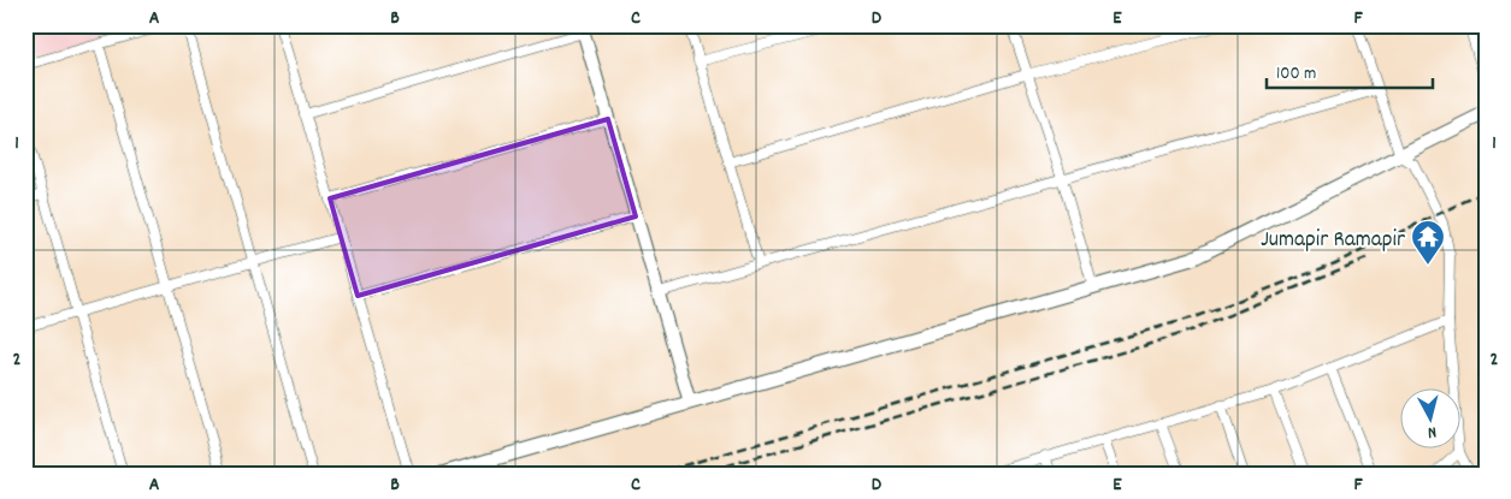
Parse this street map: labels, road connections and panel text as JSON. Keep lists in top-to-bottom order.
{
  "places": {
    "temple": ["Jumapir Ramapir"]
  },
  "scale_bar": "100 m",
  "north": "bottom",
  "grid": {
    "columns": [
      "A",
      "B",
      "C",
      "D",
      "E",
      "F"
    ],
    "rows": ["1", "2"]
  }
}
